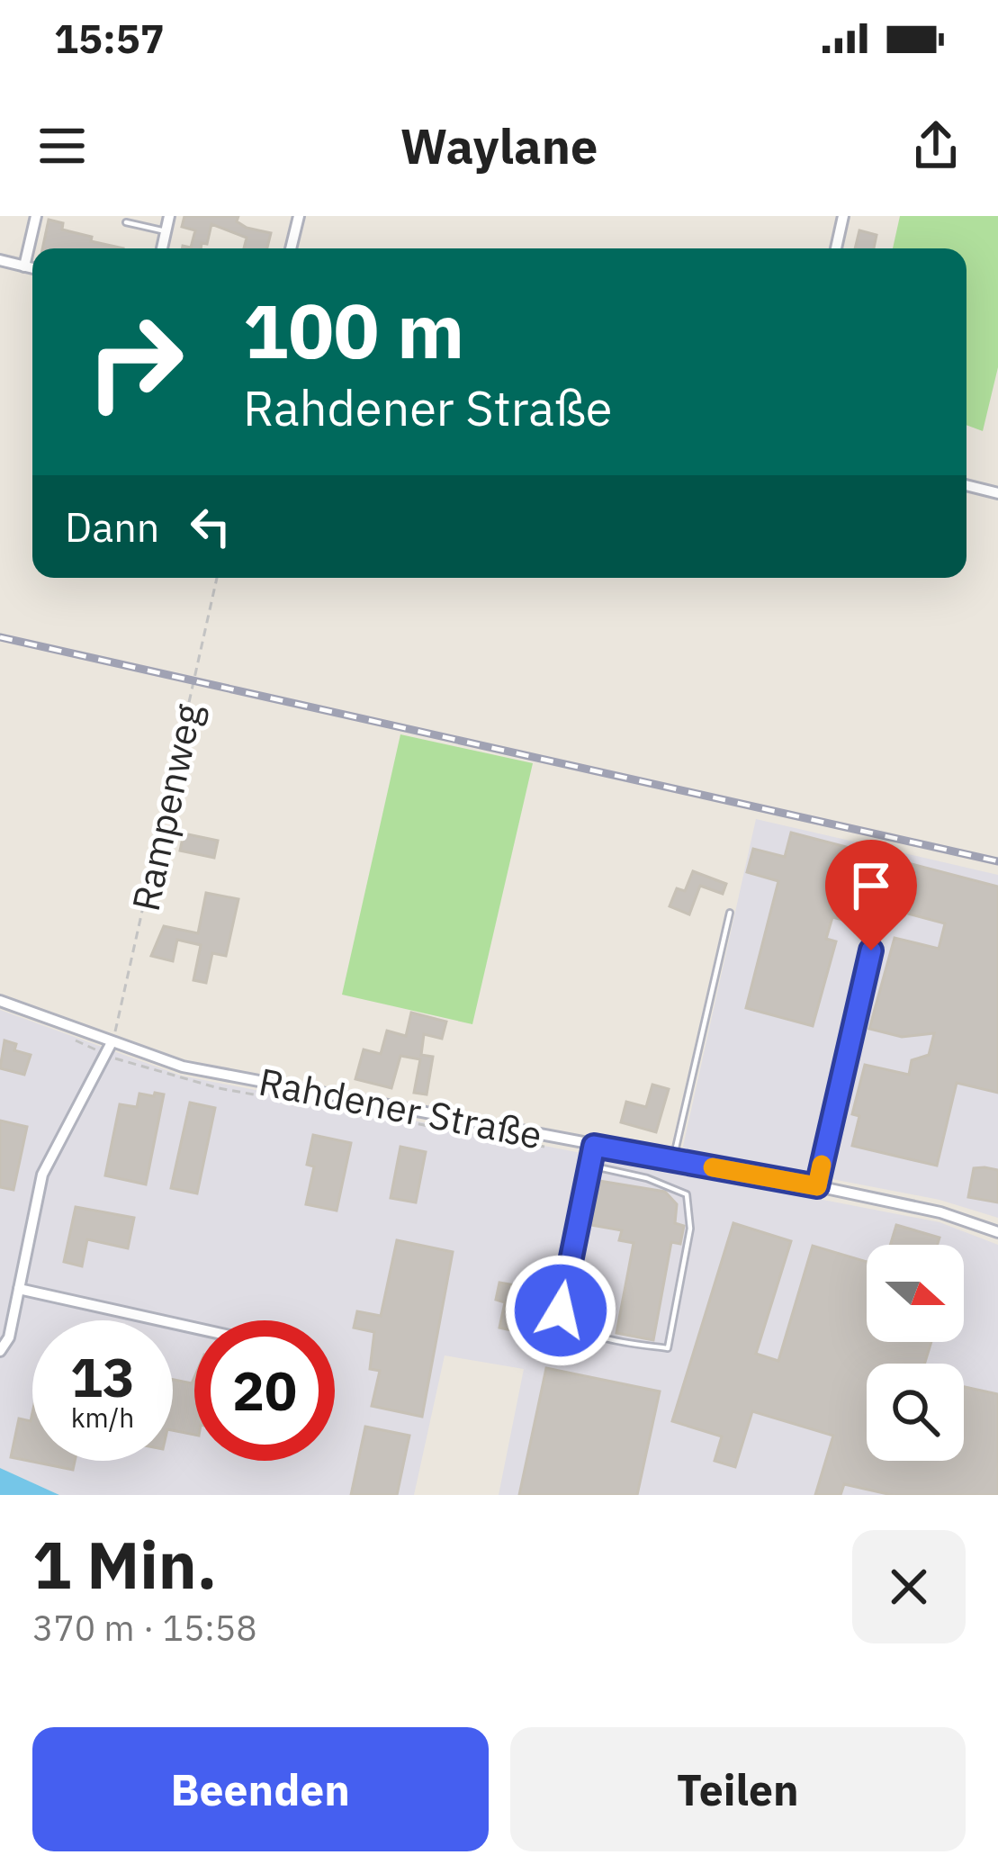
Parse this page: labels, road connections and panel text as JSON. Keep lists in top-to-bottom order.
{
  "streets": {
    "street": ["Rahdener Straße"],
    "path": ["Rampenweg"]
  },
  "crossings": [
    ["Rampenweg", "Rahdener Straße"]
  ],
  "north": "right",
  "page": {
    "status": "15:57",
    "header": "Waylane",
    "turn": ["100 m", "Rahdener Straße"],
    "then": "Dann",
    "speed": "13 km/h",
    "limit": "20",
    "heading": ["1 Min.", "370 m · 15:58"],
    "buttons": ["Beenden", "Teilen"]
  }
}
